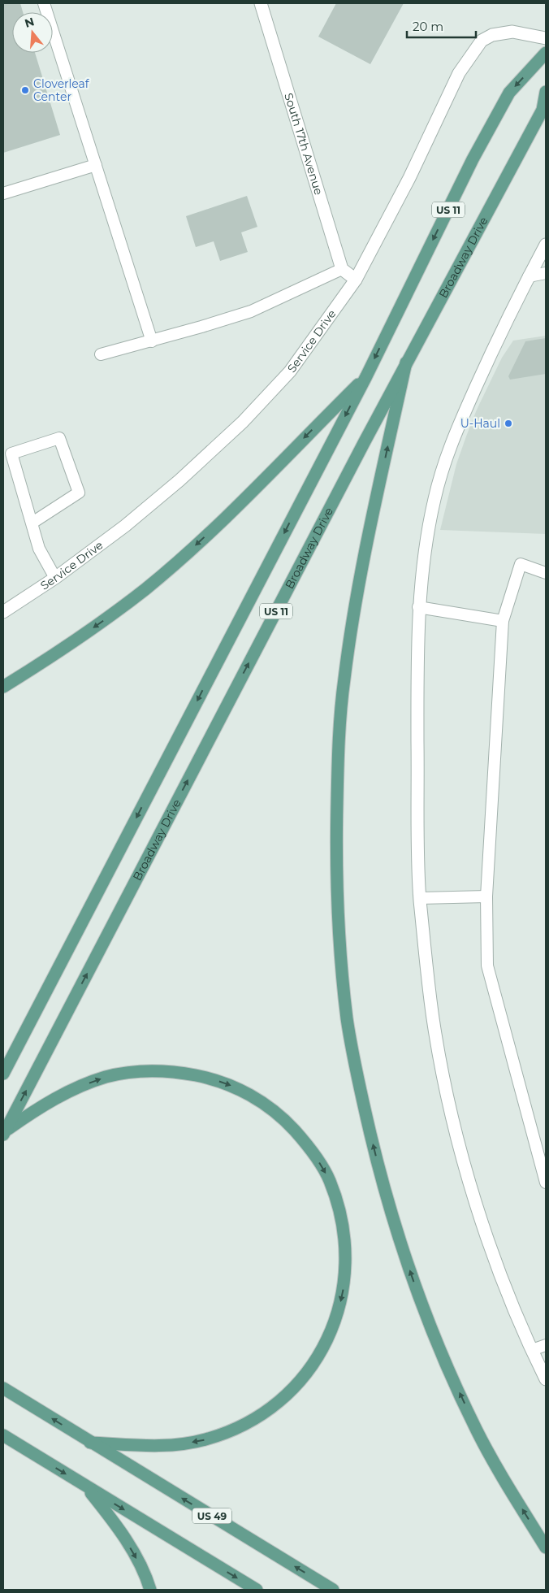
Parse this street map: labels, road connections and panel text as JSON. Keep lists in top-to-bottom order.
{
  "streets": {
    "main road": ["US 11", "Broadway Drive", "US 49"],
    "street": ["South 17th Avenue", "Service Drive"]
  },
  "places": ["Cloverleaf Center", "U-Haul"],
  "scale_bar": "20 m",
  "north": "top"
}
